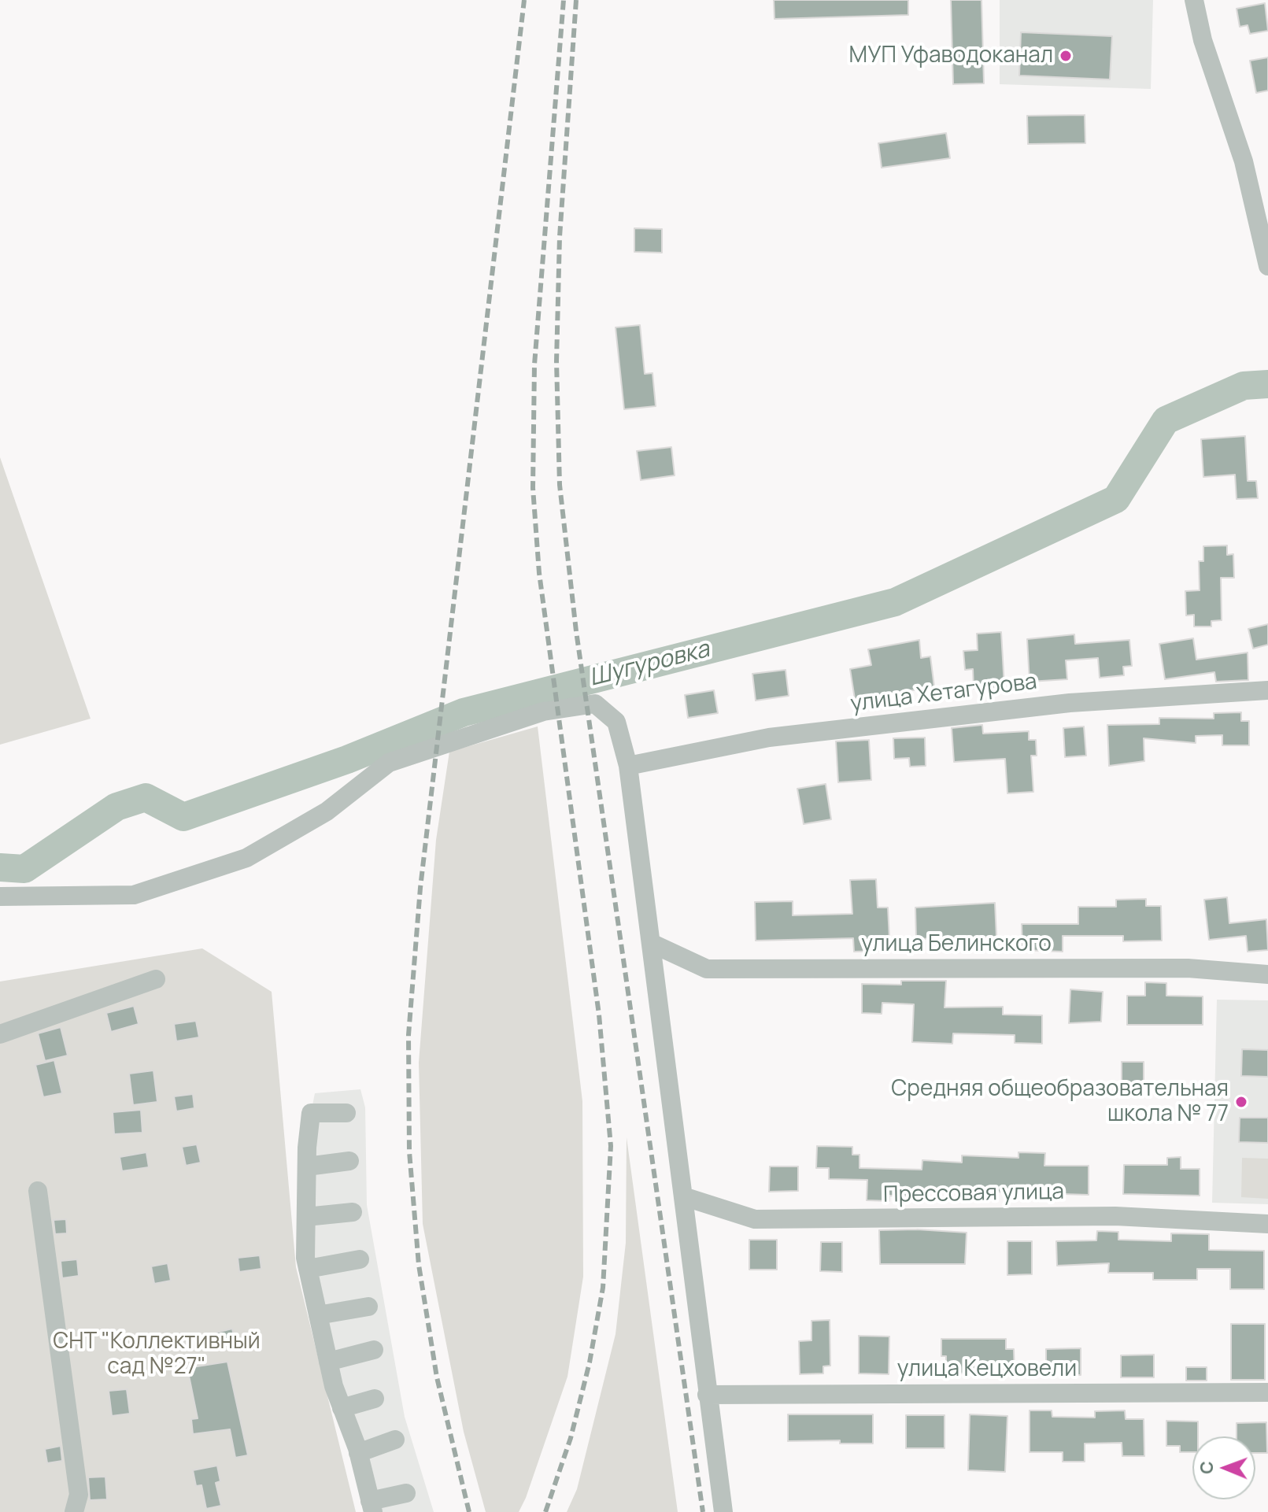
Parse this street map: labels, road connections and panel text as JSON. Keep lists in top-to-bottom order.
{
  "streets": {
    "street": [
      "улица Хетагурова",
      "улица Белинского",
      "Прессовая улица",
      "улица Кецховели"
    ]
  },
  "water": ["Шугуровка"],
  "parks": ["СНТ \"Коллективный сад №27\""],
  "places": ["МУП Уфаводоканал", "Средняя общеобразовательная школа № 77"],
  "north": "left"
}
